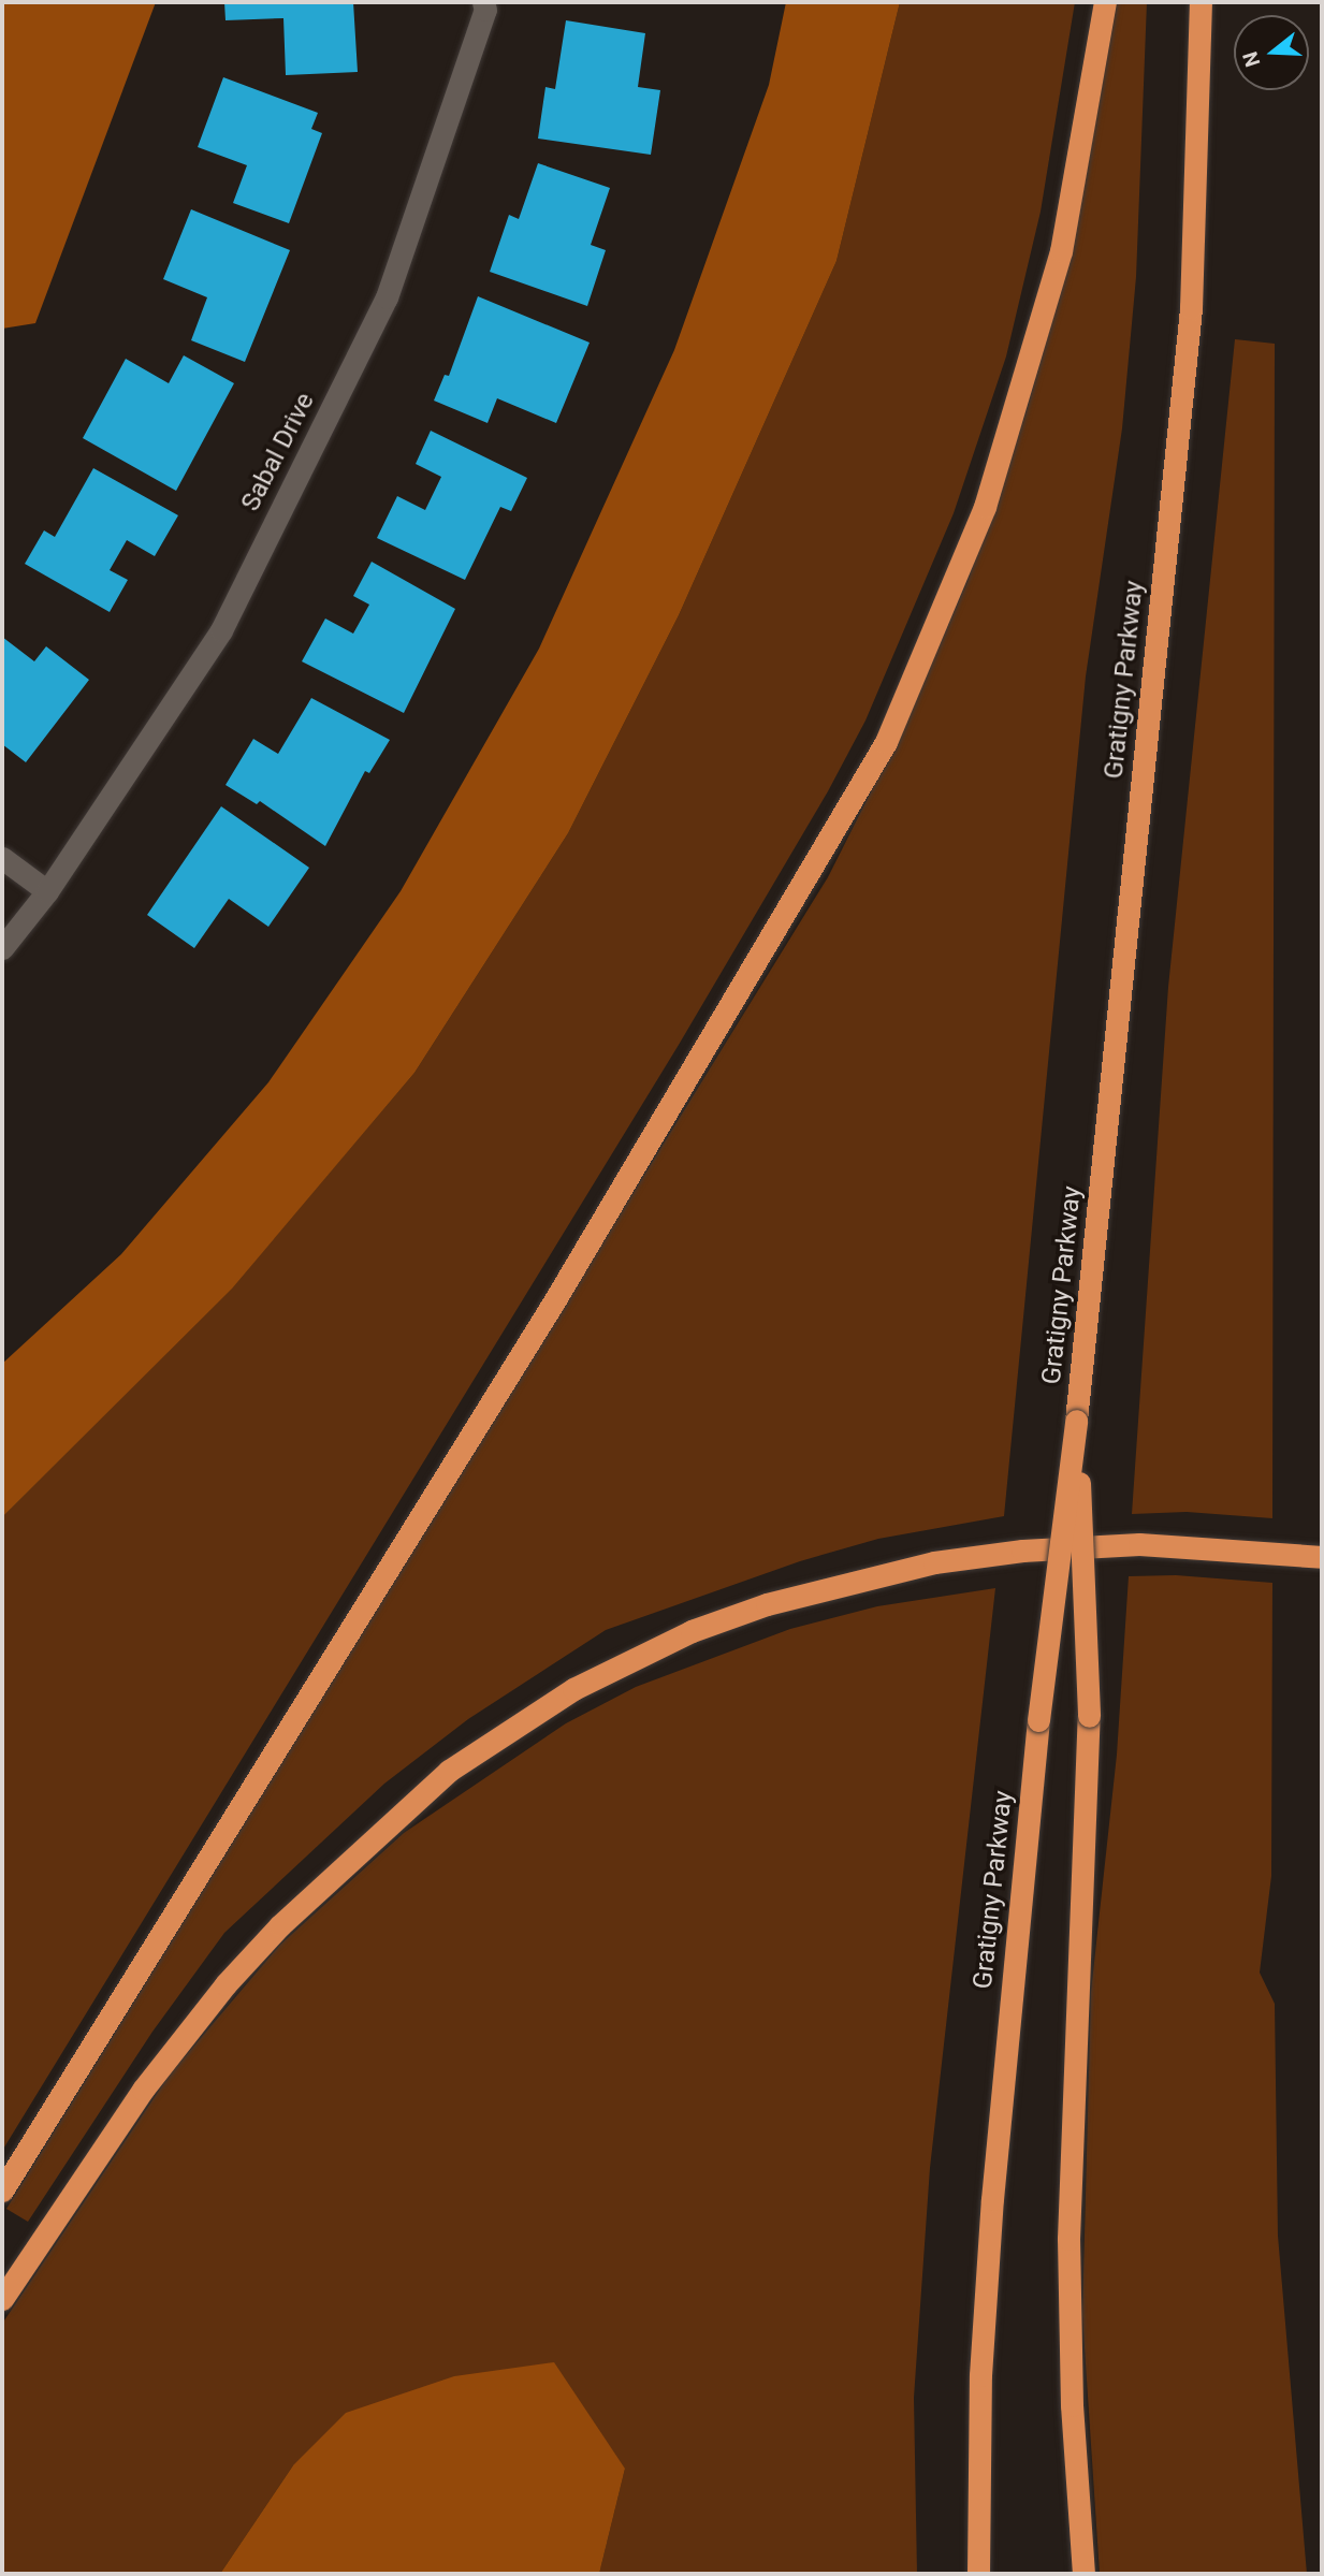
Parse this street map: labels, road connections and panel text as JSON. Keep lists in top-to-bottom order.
{
  "streets": {
    "highway": ["Gratigny Parkway"],
    "street": ["Sabal Drive"]
  },
  "north": "left"
}
